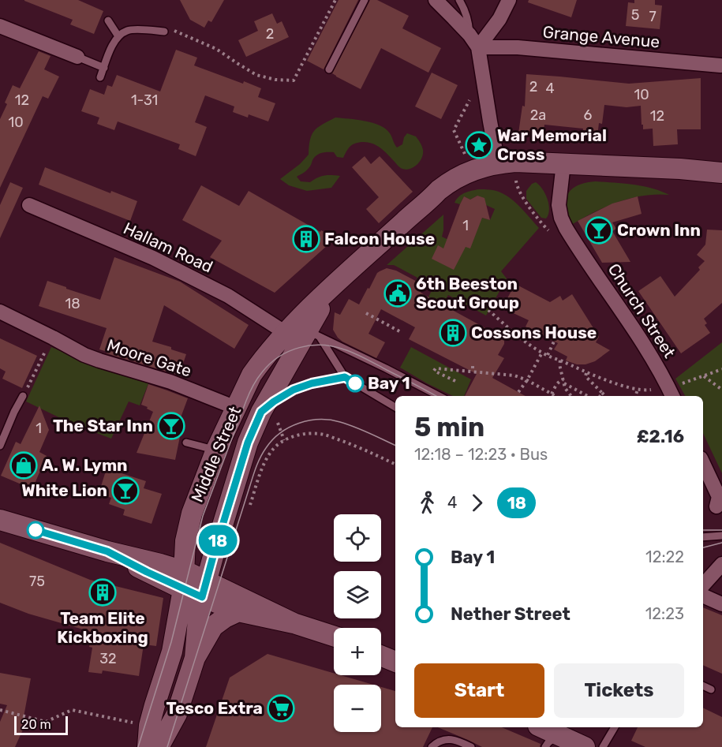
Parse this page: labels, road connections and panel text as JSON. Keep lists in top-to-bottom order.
{
  "streets": {
    "main road": ["Middle Street"],
    "street": [
      "Grange Avenue",
      "Hallam Road",
      "Church Street",
      "Moore Gate"
    ]
  },
  "crossings": [
    ["Hallam Road", "Middle Street"],
    ["Church Street", "Middle Street"],
    ["Moore Gate", "Middle Street"]
  ],
  "places": {
    "place": ["War Memorial Cross"],
    "bar": ["Crown Inn", "The Star Inn", "White Lion"],
    "building": ["Falcon House", "Cossons House", "Team Elite Kickboxing"],
    "public building": ["6th Beeston Scout Group"],
    "other": ["Bay 1"],
    "shop": ["A. W. Lymn"],
    "supermarket": ["Tesco Extra"]
  },
  "lines": ["bus line 18"],
  "house_numbers": [
    "5",
    "7",
    "2",
    "2",
    "4",
    "10",
    "12",
    "1-31",
    "2a",
    "6",
    "12",
    "10",
    "1",
    "18",
    "1",
    "75",
    "32"
  ],
  "scale_bar": "20 m",
  "page": {
    "on_map": "18",
    "heading": ["5 min", "12:18 – 12:23 · Bus", "£2.16"],
    "legs": ["4", "18"],
    "map_buttons": ["+", "−"],
    "list": [
      {
        "name": "Bay 1",
        "value": "12:22"
      },
      {
        "name": "Nether Street",
        "value": "12:23"
      }
    ],
    "buttons": ["Start", "Tickets"],
    "scale": "20 m"
  }
}
